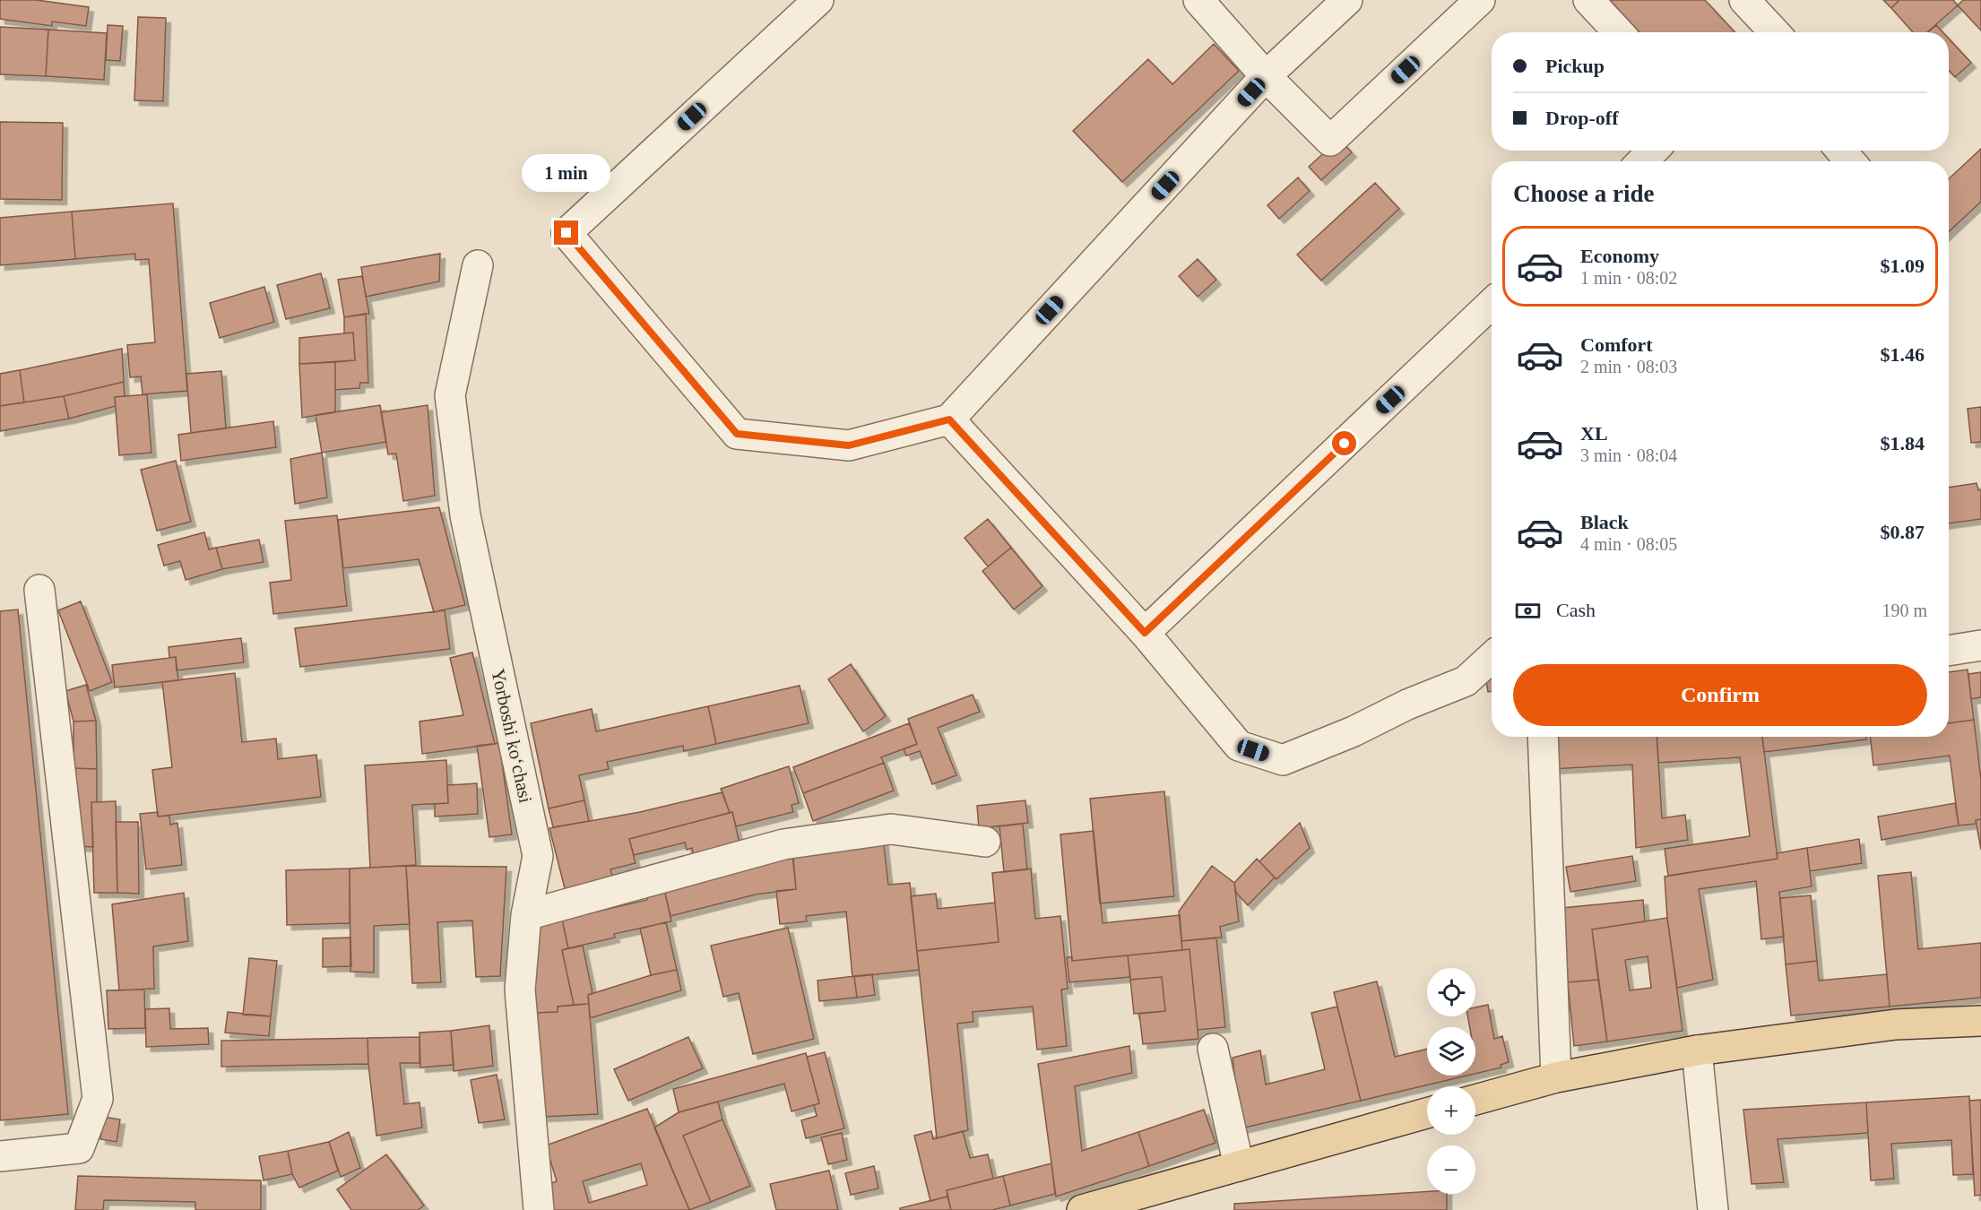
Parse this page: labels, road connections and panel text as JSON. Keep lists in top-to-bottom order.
{
  "streets": {
    "street": ["Yorboshi koʻchasi"]
  },
  "page": {
    "banner": ["Pickup", "Drop-off"],
    "bubble": "1 min",
    "heading": "Choose a ride",
    "list": [
      {
        "name": "Economy",
        "note": "1 min · 08:02",
        "value": "$1.09"
      },
      {
        "name": "Comfort",
        "note": "2 min · 08:03",
        "value": "$1.46"
      },
      {
        "name": "XL",
        "note": "3 min · 08:04",
        "value": "$1.84"
      },
      {
        "name": "Black",
        "note": "4 min · 08:05",
        "value": "$0.87"
      }
    ],
    "pay": ["Cash", "190 m"],
    "buttons": "Confirm",
    "map_buttons": ["+", "−"]
  }
}
